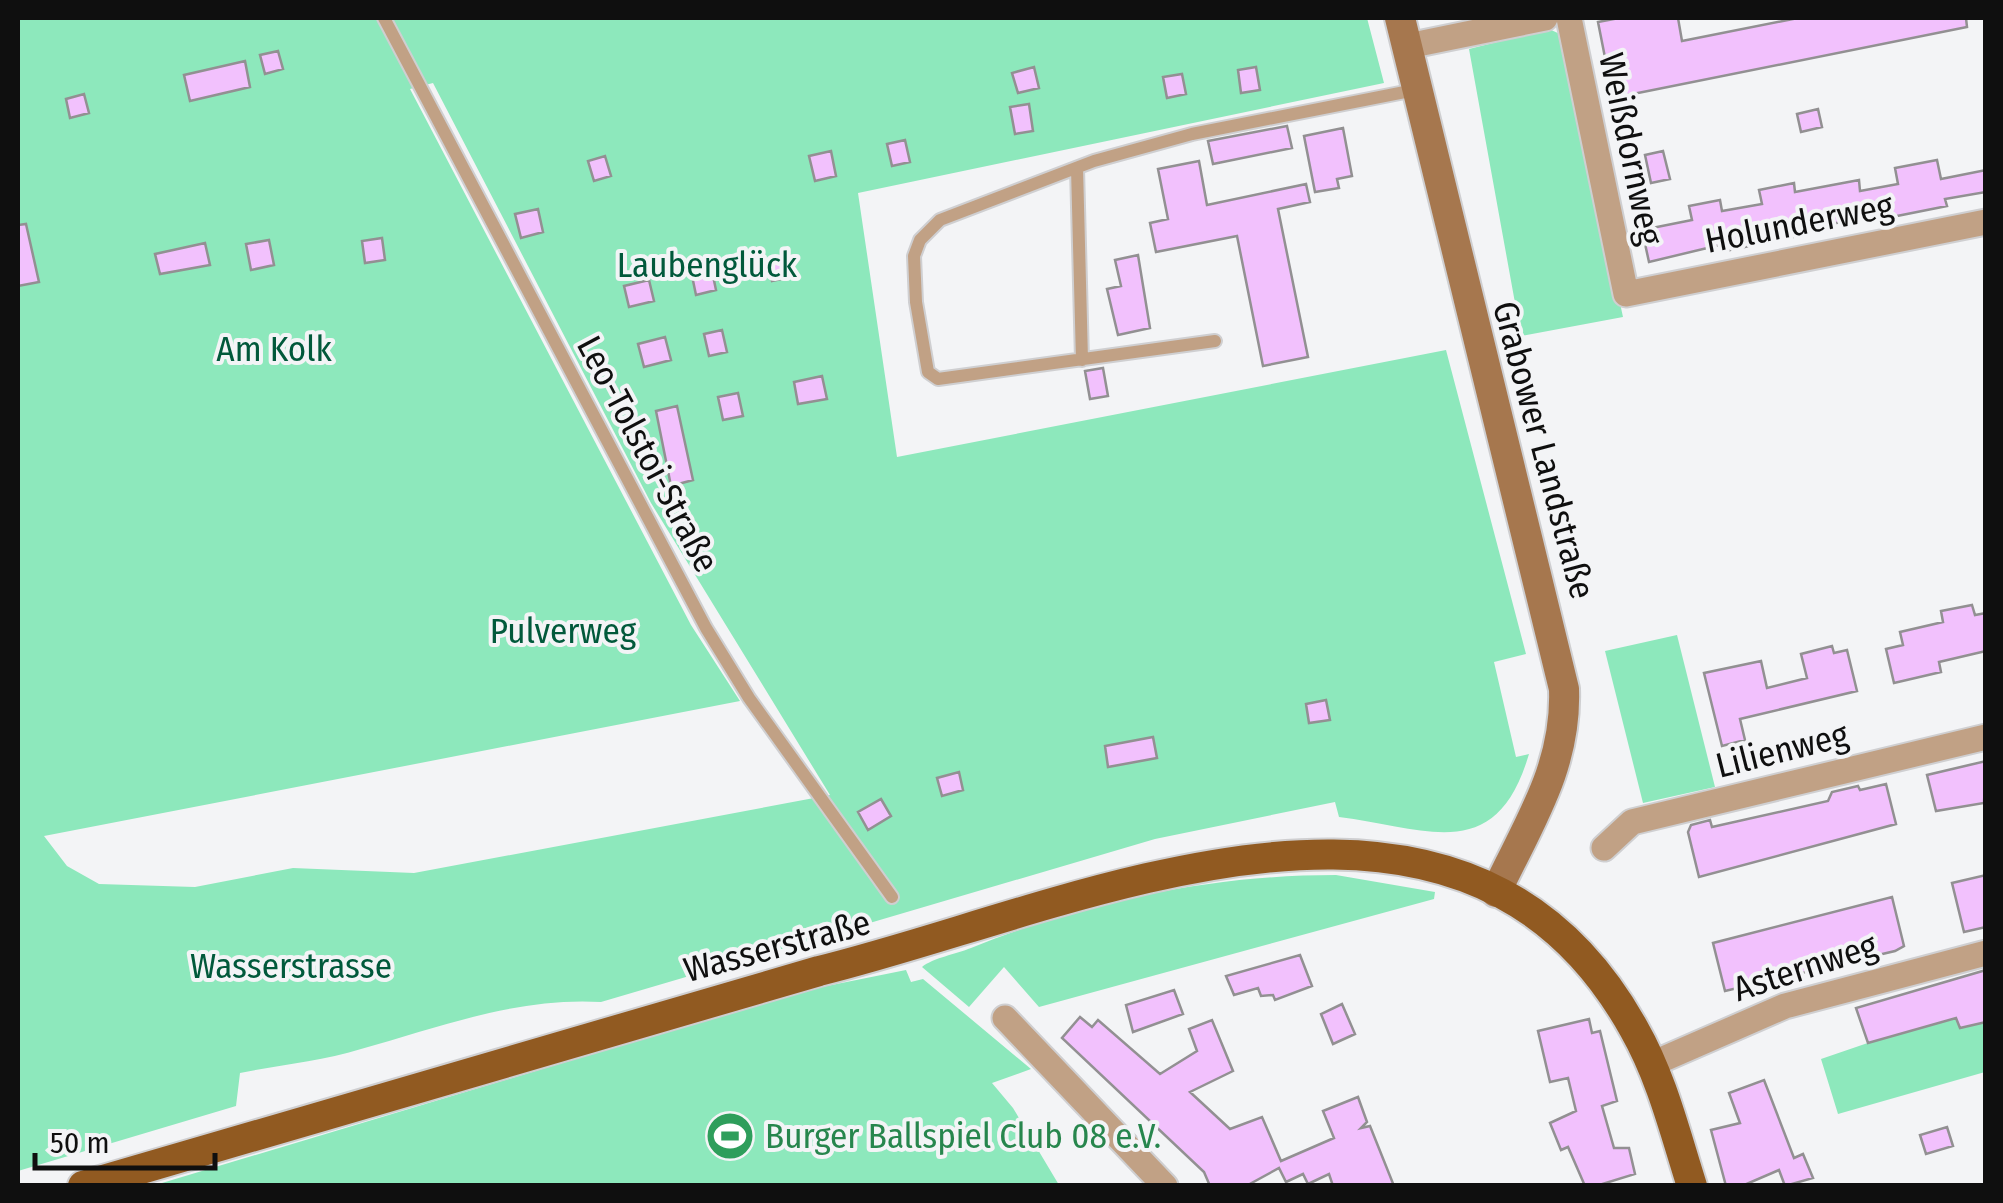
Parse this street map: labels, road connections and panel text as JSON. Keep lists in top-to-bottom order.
{
  "streets": {
    "main road": ["Grabower Landstraße", "Wasserstraße"],
    "street": [
      "Weißdornweg",
      "Holunderweg",
      "Lilienweg",
      "Asternweg"
    ],
    "lane": ["Leo-Tolstoi-Straße"]
  },
  "crossings": [
    ["Weißdornweg", "Holunderweg"],
    ["Grabower Landstraße", "Wasserstraße"],
    ["Wasserstraße", "Asternweg"]
  ],
  "parks": [
    "Laubenglück",
    "Am Kolk",
    "Pulverweg",
    "Wasserstrasse"
  ],
  "places": {
    "sports": ["Burger Ballspiel Club 08 e.V."]
  },
  "scale_bar": "50 m"
}
